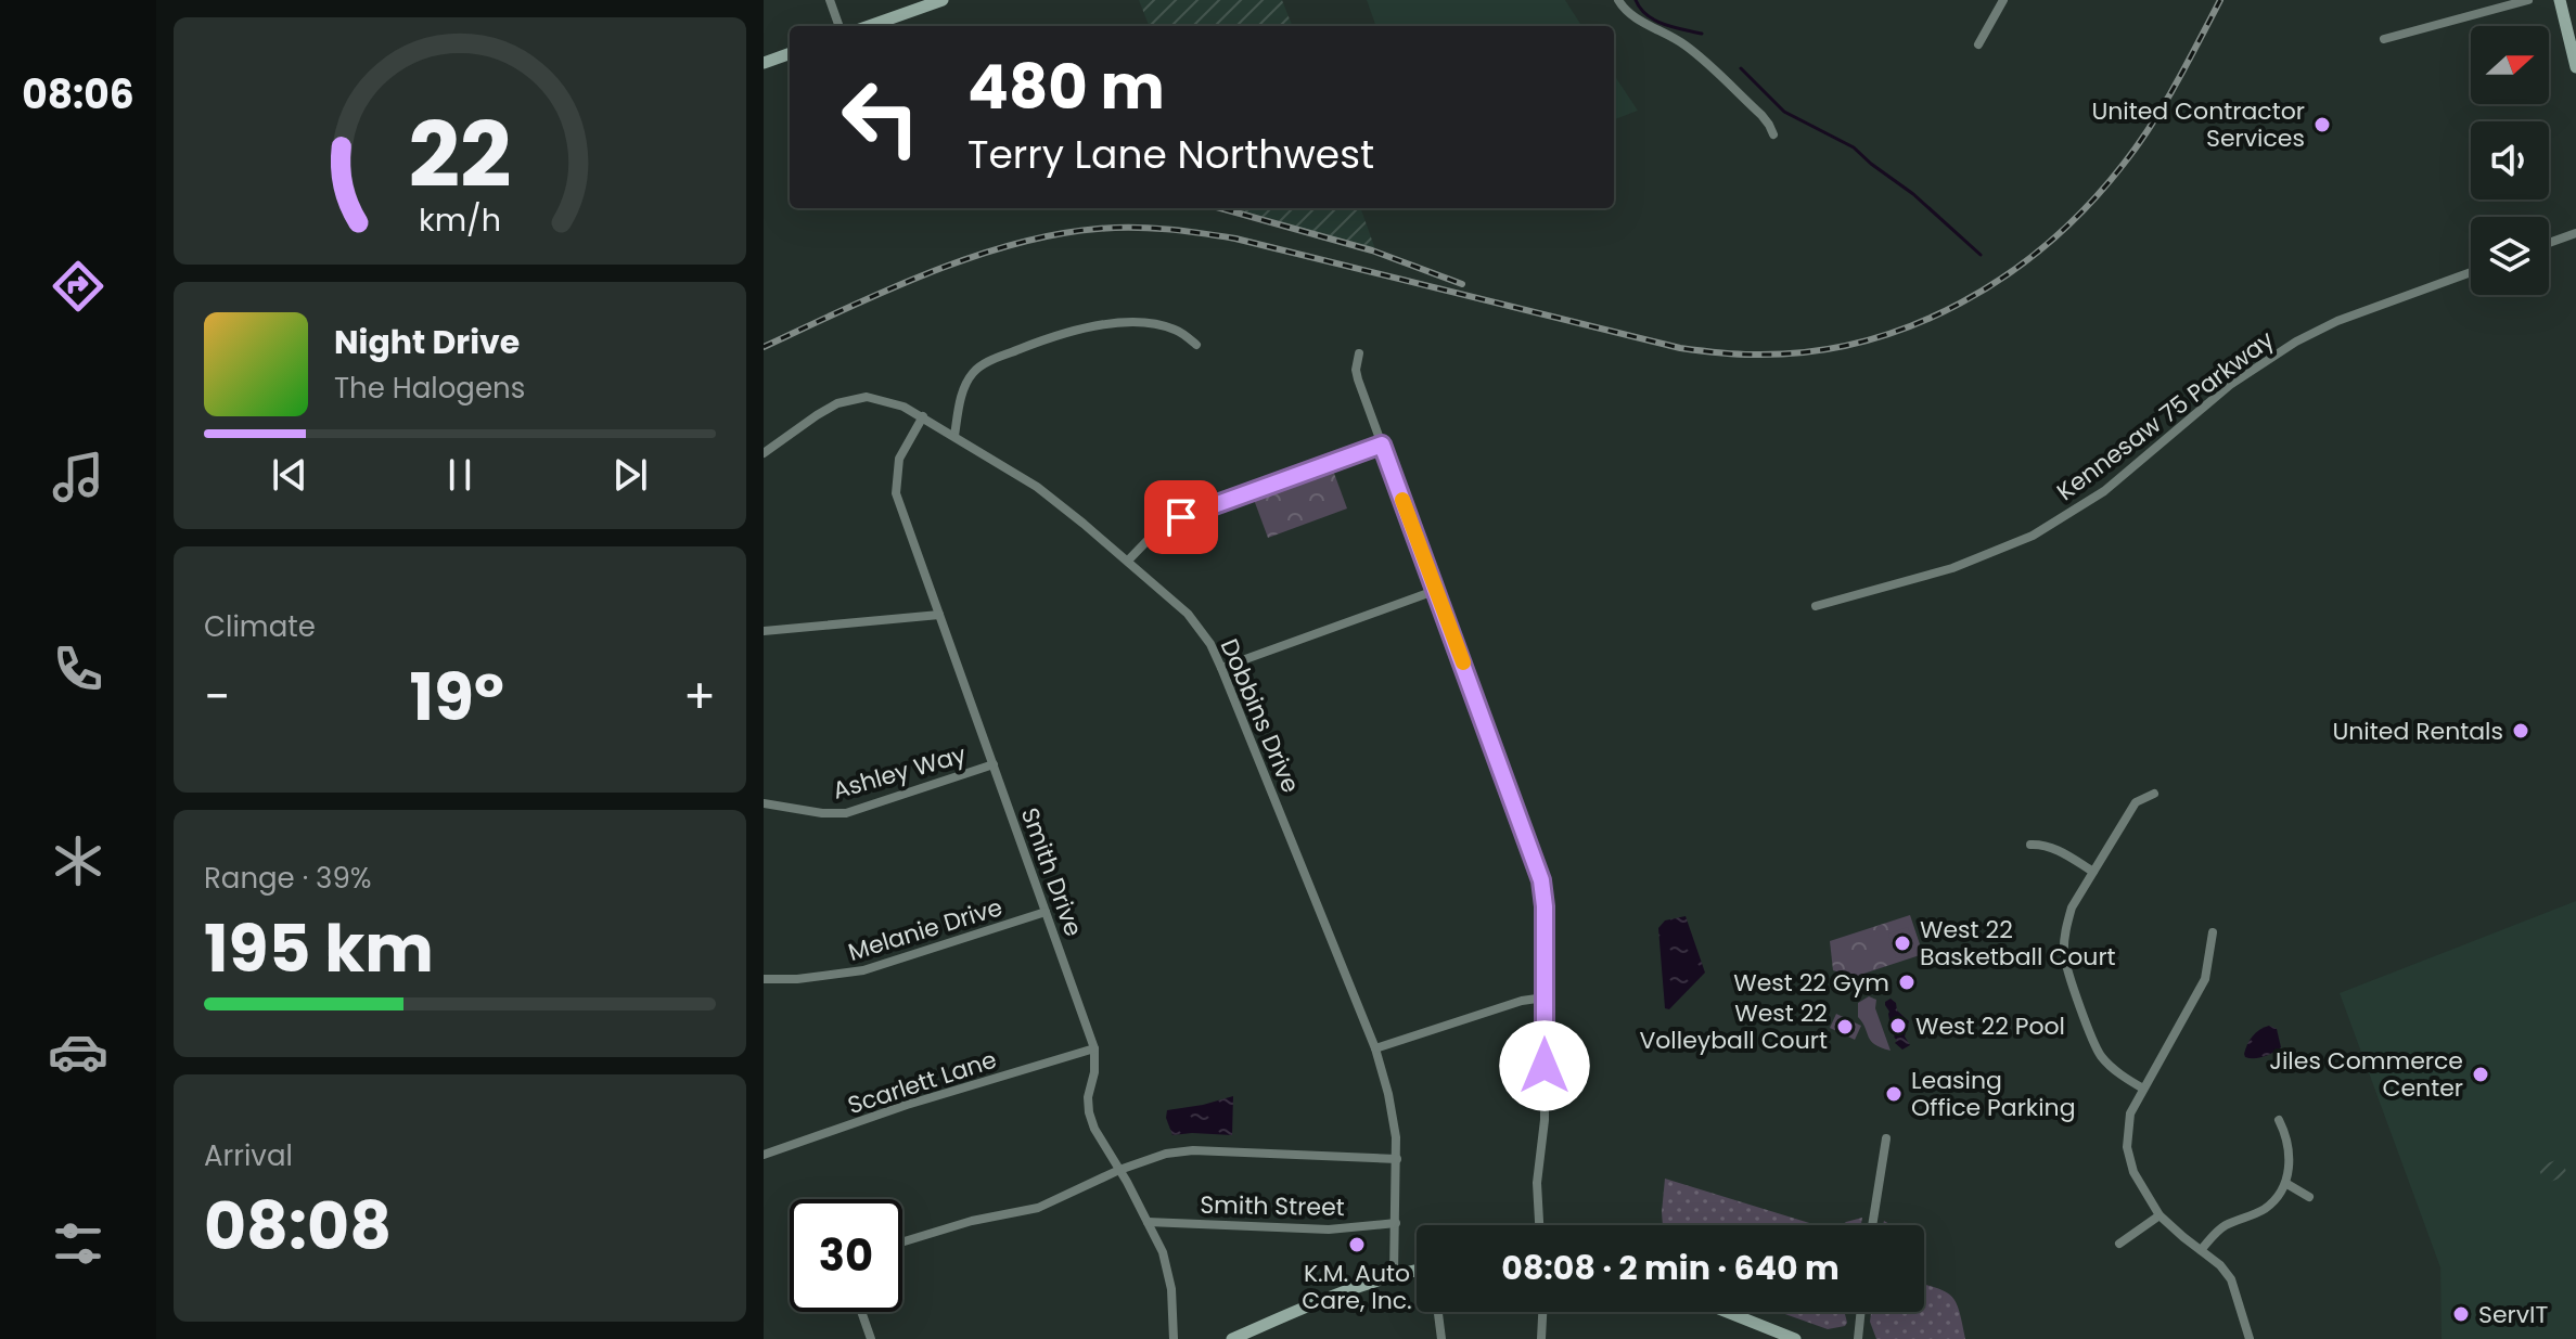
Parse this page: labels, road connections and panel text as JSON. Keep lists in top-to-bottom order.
{
  "streets": {
    "street": [
      "Kennesaw 75 Parkway",
      "Dobbins Drive",
      "Ashley Way",
      "Smith Drive",
      "Melanie Drive",
      "Scarlett Lane",
      "Smith Street"
    ]
  },
  "crossings": [
    ["Dobbins Drive", "Smith Drive"],
    ["Dobbins Drive", "Smith Street"],
    ["Ashley Way", "Smith Drive"],
    ["Smith Drive", "Melanie Drive"],
    ["Smith Drive", "Scarlett Lane"],
    ["Smith Drive", "Smith Street"]
  ],
  "places": [
    "United Contractor Services",
    "United Rentals",
    "West 22 Basketball Court",
    "West 22 Gym",
    "West 22 Pool",
    "West 22 Volleyball Court",
    "Jiles Commerce Center",
    "Leasing Office Parking",
    "K.M. Auto Care, Inc.",
    "ServIT"
  ],
  "north": "right",
  "page": {
    "tabs": "08:06",
    "turn": ["480 m", "Terry Lane Northwest"],
    "song": ["Night Drive", "The Halogens"],
    "tile": [
      "Climate",
      ["Range · 39%", "195 km"],
      ["Arrival", "08:08"]
    ],
    "heat": ["−", "19°", "+"],
    "limit": "30",
    "trip": "08:08 · 2 min · 640 m",
    "gauge": ["22", "km/h"]
  }
}
